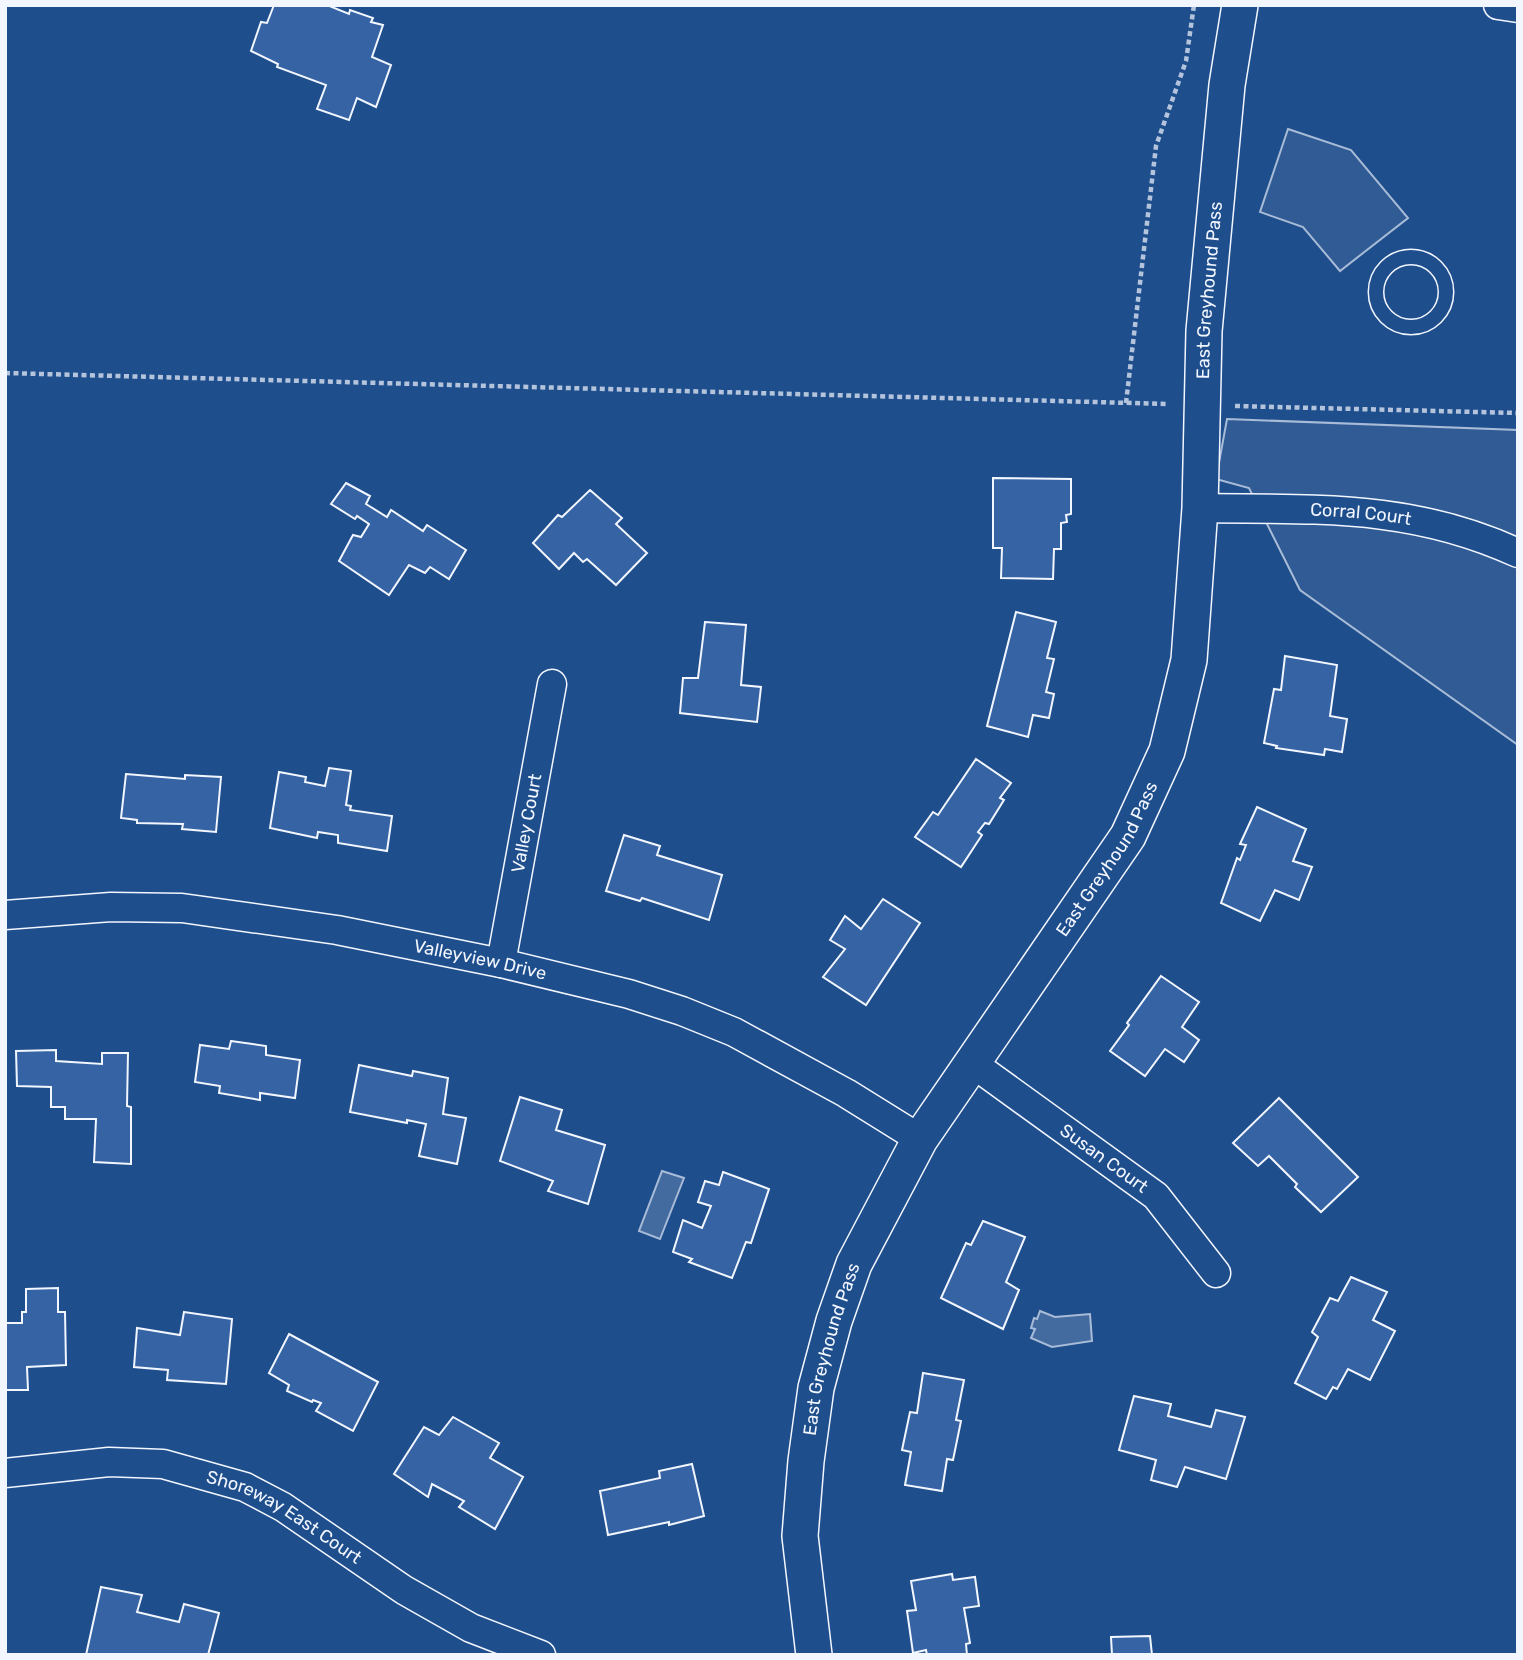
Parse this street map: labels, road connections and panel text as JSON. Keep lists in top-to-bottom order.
{
  "streets": {
    "street": [
      "East Greyhound Pass",
      "Corral Court",
      "Valley Court",
      "Valleyview Drive",
      "Susan Court",
      "Shoreway East Court"
    ]
  },
  "crossings": [
    ["East Greyhound Pass", "Corral Court"],
    ["East Greyhound Pass", "Valleyview Drive"],
    ["East Greyhound Pass", "Susan Court"],
    ["Valley Court", "Valleyview Drive"]
  ]
}
